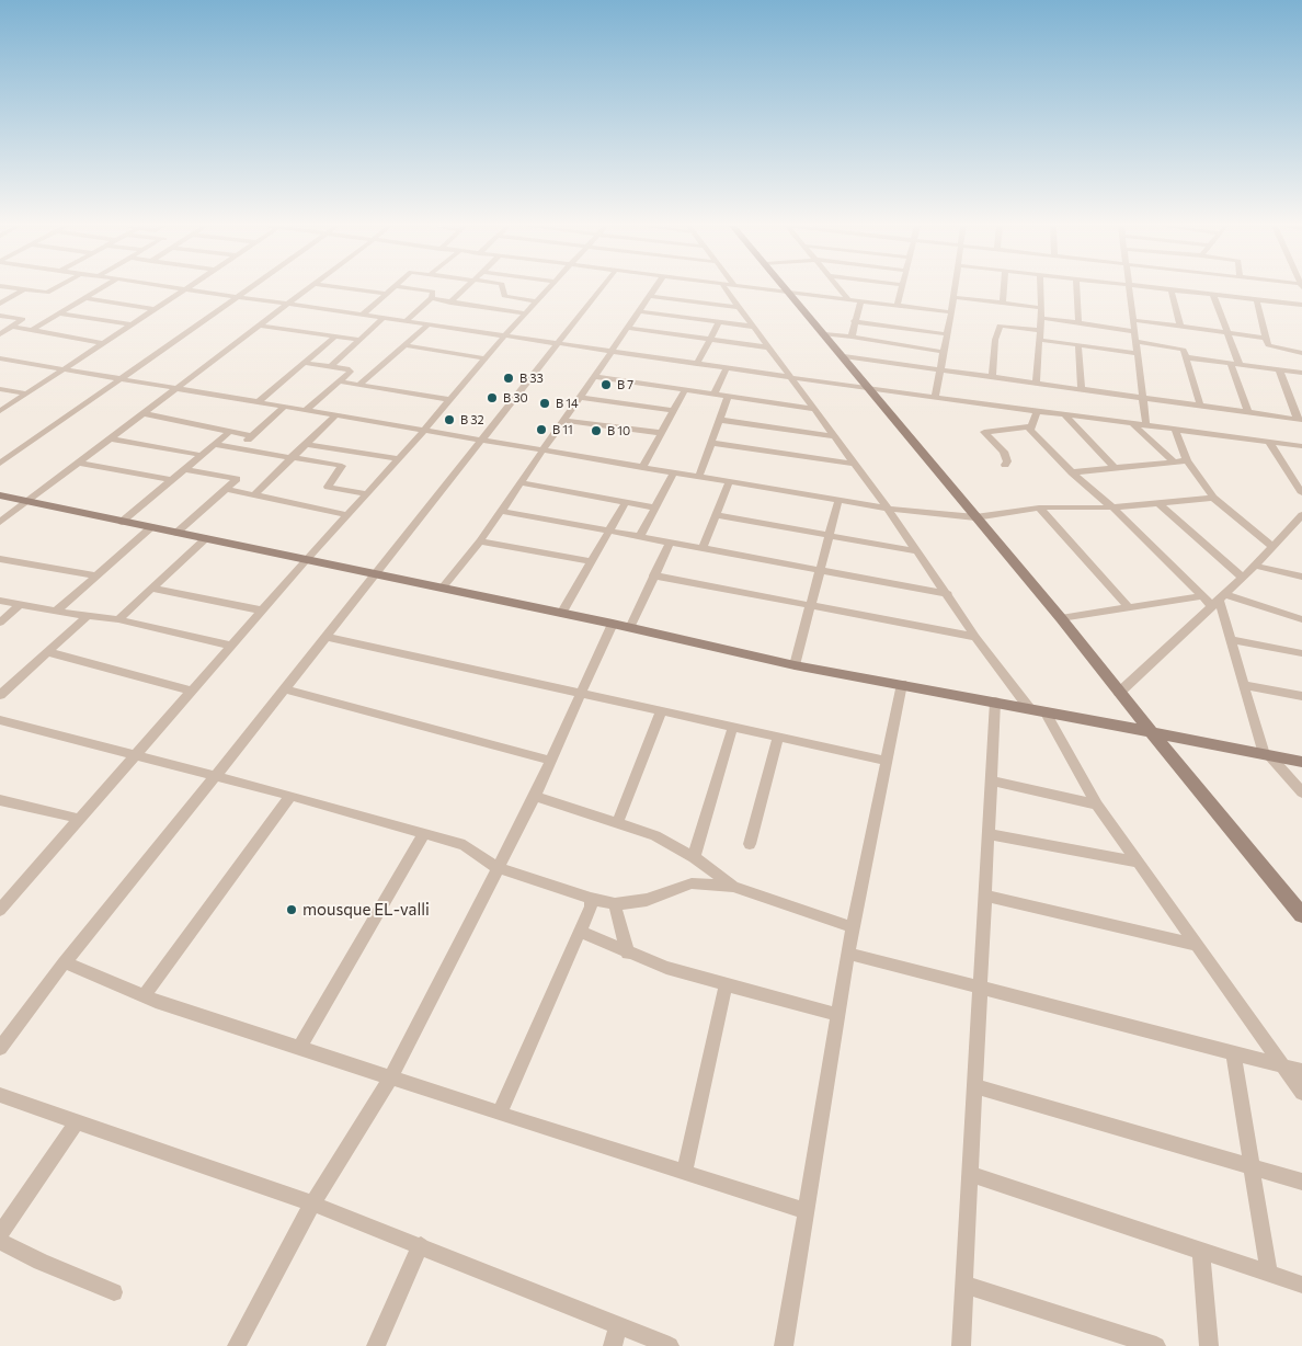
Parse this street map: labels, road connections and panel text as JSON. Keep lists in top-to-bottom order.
{
  "places": [
    "B 33",
    "B 7",
    "B 30",
    "B 14",
    "B 32",
    "B 11",
    "B 10",
    "mousque EL-valli"
  ]
}
